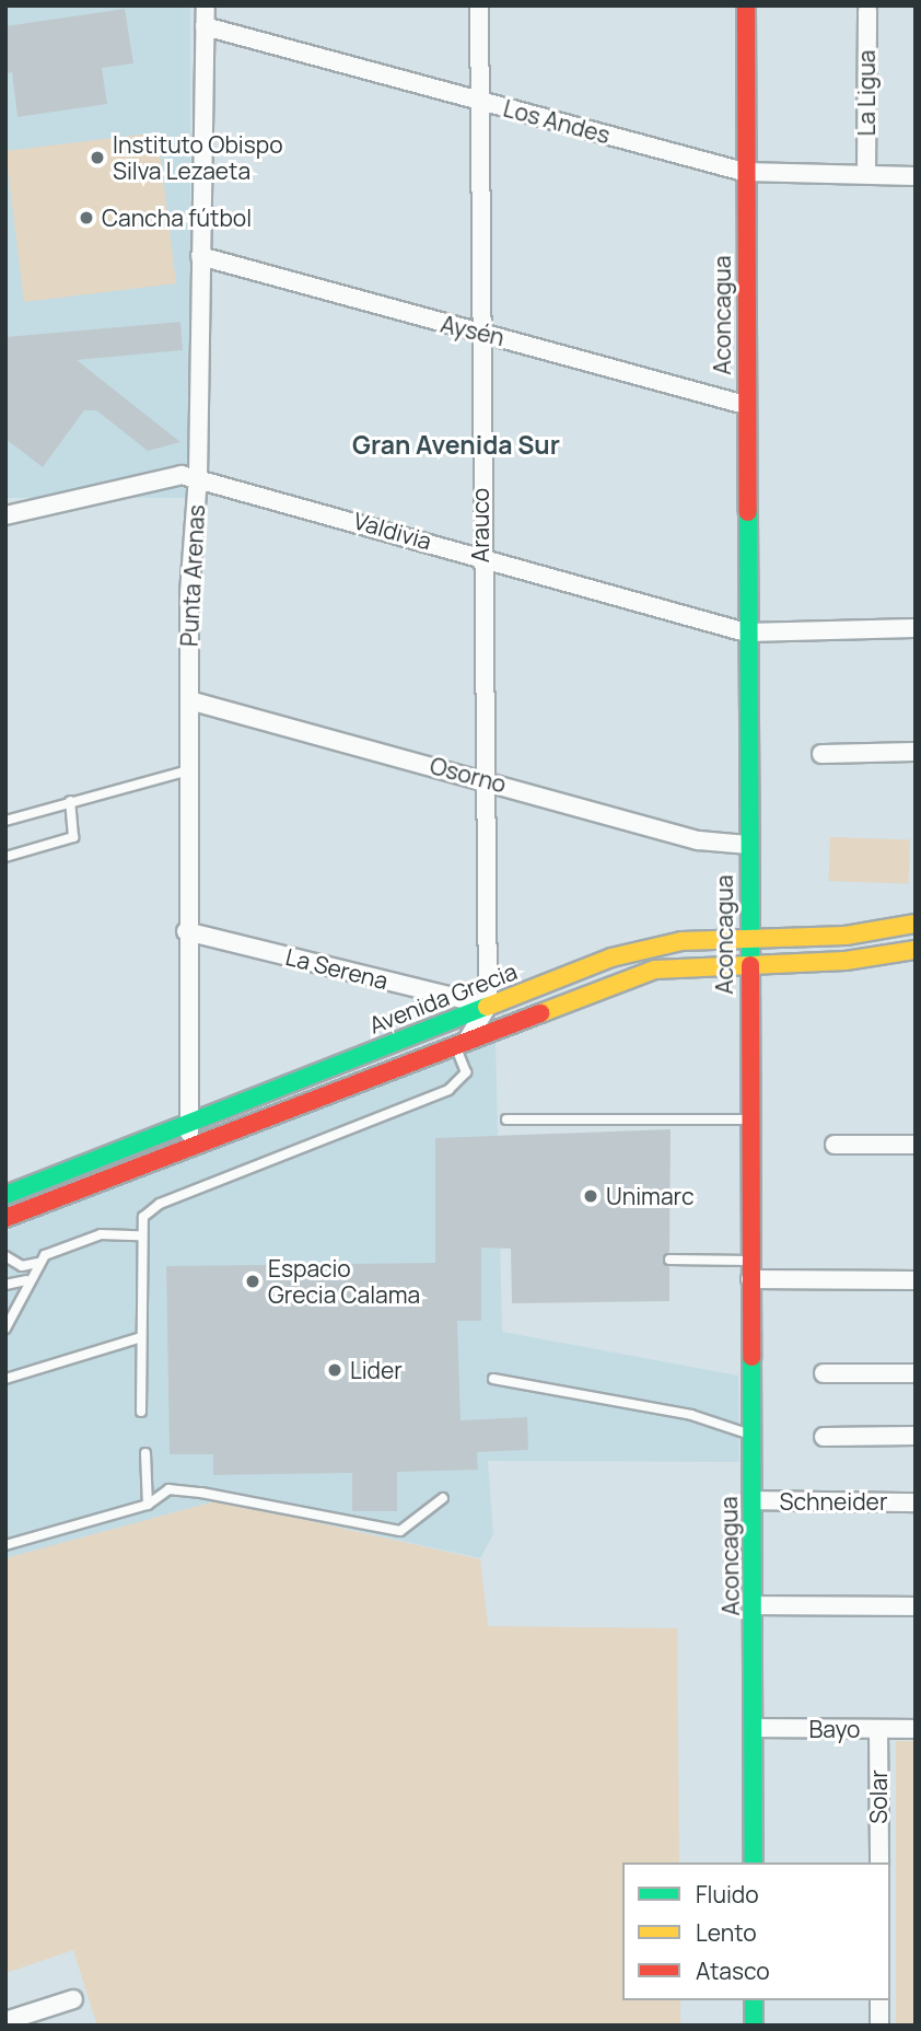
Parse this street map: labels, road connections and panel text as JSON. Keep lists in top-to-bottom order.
{
  "streets": {
    "street": [
      "La Ligua",
      "Los Andes",
      "Aconcagua",
      "Aysén",
      "Arauco",
      "Valdivia",
      "Punta Arenas",
      "Osorno",
      "La Serena",
      "Avenida Grecia",
      "Schneider",
      "Bayo",
      "Solar"
    ]
  },
  "crossings": [
    ["La Ligua", "Los Andes"],
    ["Los Andes", "Aconcagua"],
    ["Los Andes", "Arauco"],
    ["Los Andes", "Punta Arenas"],
    ["Aconcagua", "Aysén"],
    ["Aconcagua", "Valdivia"],
    ["Aconcagua", "Osorno"],
    ["Aconcagua", "Avenida Grecia"],
    ["Aconcagua", "Schneider"],
    ["Aconcagua", "Bayo"],
    ["Aysén", "Arauco"],
    ["Aysén", "Punta Arenas"],
    ["Arauco", "Valdivia"],
    ["Arauco", "Osorno"],
    ["Arauco", "La Serena"],
    ["Arauco", "Avenida Grecia"],
    ["Valdivia", "Punta Arenas"],
    ["Punta Arenas", "Osorno"],
    ["Punta Arenas", "La Serena"],
    ["Punta Arenas", "Avenida Grecia"],
    ["La Serena", "Avenida Grecia"],
    ["Bayo", "Solar"]
  ],
  "districts": ["Gran Avenida Sur"],
  "places": [
    "Instituto Obispo Silva Lezaeta",
    "Cancha fútbol",
    "Unimarc",
    "Espacio Grecia Calama",
    "Lider"
  ],
  "legend": ["Fluido", "Lento", "Atasco"]
}
